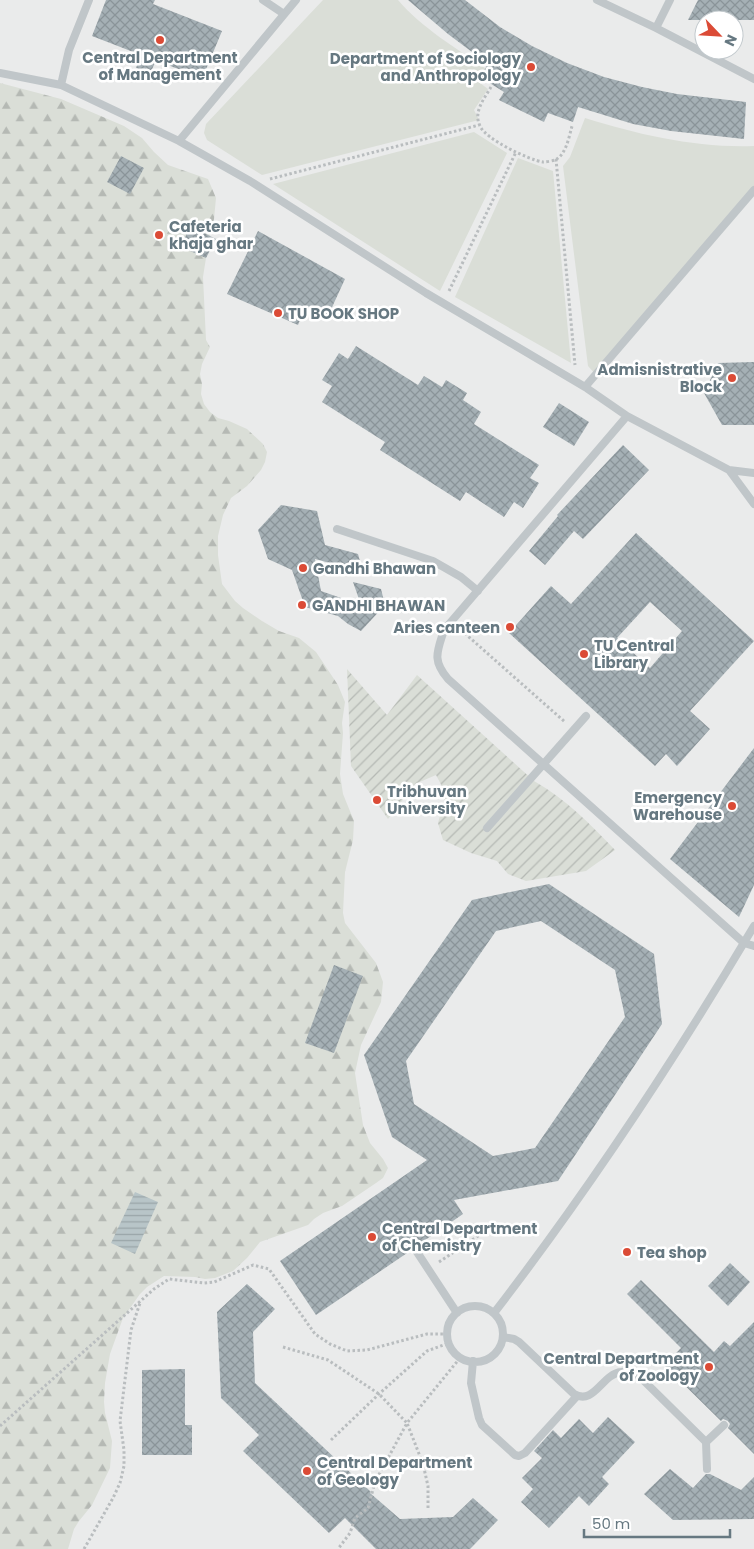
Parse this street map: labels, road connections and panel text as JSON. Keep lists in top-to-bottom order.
{
  "places": [
    "Central Department of Management",
    "Department of Sociology and Anthropology",
    "Cafeteria khaja ghar",
    "TU BOOK SHOP",
    "Admisnistrative Block",
    "Gandhi Bhawan",
    "GANDHI BHAWAN",
    "Aries canteen",
    "TU Central Library",
    "Tribhuvan University",
    "Emergency Warehouse",
    "Central Department of Chemistry",
    "Tea shop",
    "Central Department of Zoology",
    "Central Department of Geology"
  ],
  "scale_bar": "50 m",
  "north": "bottom right"
}
